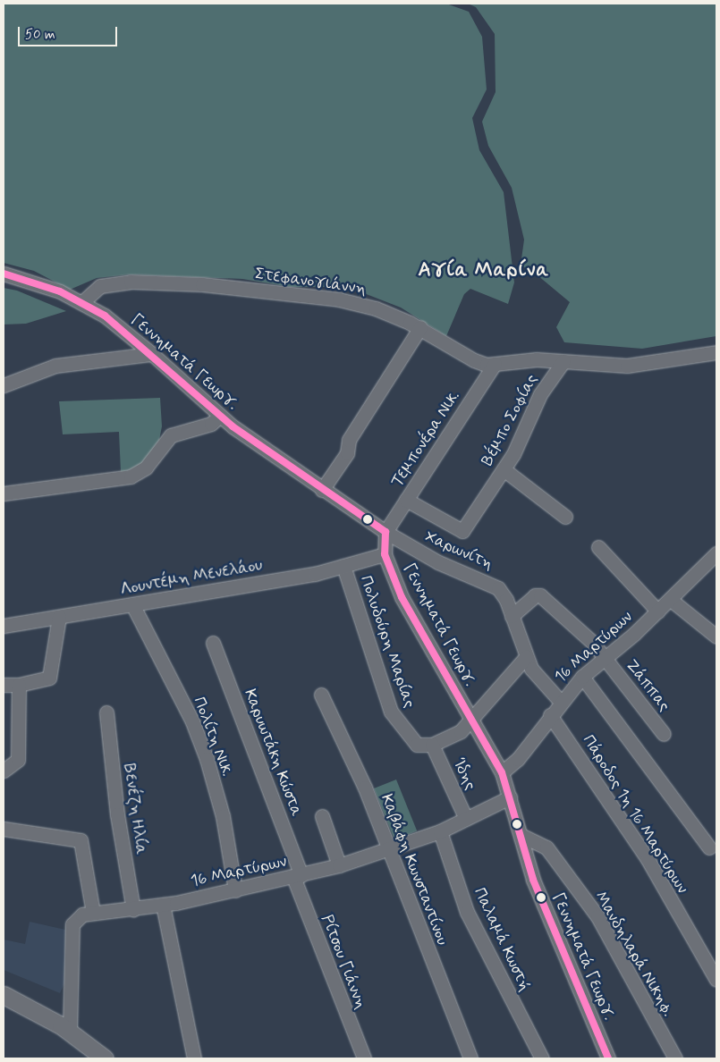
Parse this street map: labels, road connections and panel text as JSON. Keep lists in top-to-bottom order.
{
  "streets": {
    "street": [
      "Στεφανογιάννη",
      "Γεννηματά Γεωργ.",
      "Βέμπο Σοφίας",
      "Τεμπονέρα Νικ.",
      "Χαρωνίτη",
      "Λουντέμη Μενελάου",
      "Πολυδούρη Μαρίας",
      "16 Μαρτύρων",
      "Ζάππας",
      "Πολίτη Νικ.",
      "Καρυωτάκη Κώστα",
      "Ίδης",
      "Βενέζη Ηλία",
      "Πάροδος 1η 16 Μαρτύρων",
      "Καβάφη Κωνσταντίνου",
      "Παλαμά Κωστή",
      "Μανδηλαρά Νικηφ.",
      "Ρίτσου Γιάννη"
    ]
  },
  "crossings": [
    ["Στεφανογιάννη", "Γεννηματά Γεωργ."],
    ["Στεφανογιάννη", "Βέμπο Σοφίας"],
    ["Στεφανογιάννη", "Τεμπονέρα Νικ."],
    ["Γεννηματά Γεωργ.", "Τεμπονέρα Νικ."],
    ["Γεννηματά Γεωργ.", "Χαρωνίτη"],
    ["Γεννηματά Γεωργ.", "Λουντέμη Μενελάου"],
    ["Γεννηματά Γεωργ.", "16 Μαρτύρων"],
    ["Γεννηματά Γεωργ.", "Μανδηλαρά Νικηφ."],
    ["Βέμπο Σοφίας", "Τεμπονέρα Νικ."],
    ["Τεμπονέρα Νικ.", "Χαρωνίτη"],
    ["Χαρωνίτη", "16 Μαρτύρων"],
    ["Χαρωνίτη", "Ζάππας"],
    ["Λουντέμη Μενελάου", "Πολυδούρη Μαρίας"],
    ["Λουντέμη Μενελάου", "Πολίτη Νικ."],
    ["Πολυδούρη Μαρίας", "Ίδης"],
    ["16 Μαρτύρων", "Ζάππας"],
    ["16 Μαρτύρων", "Πολίτη Νικ."],
    ["16 Μαρτύρων", "Καρυωτάκη Κώστα"],
    ["16 Μαρτύρων", "Ίδης"],
    ["16 Μαρτύρων", "Βενέζη Ηλία"],
    ["16 Μαρτύρων", "Πάροδος 1η 16 Μαρτύρων"],
    ["16 Μαρτύρων", "Καβάφη Κωνσταντίνου"],
    ["16 Μαρτύρων", "Παλαμά Κωστή"],
    ["16 Μαρτύρων", "Ρίτσου Γιάννη"],
    ["Καρυωτάκη Κώστα", "Ρίτσου Γιάννη"]
  ],
  "districts": ["Αγία Μαρίνα"],
  "scale_bar": "50 m"
}
